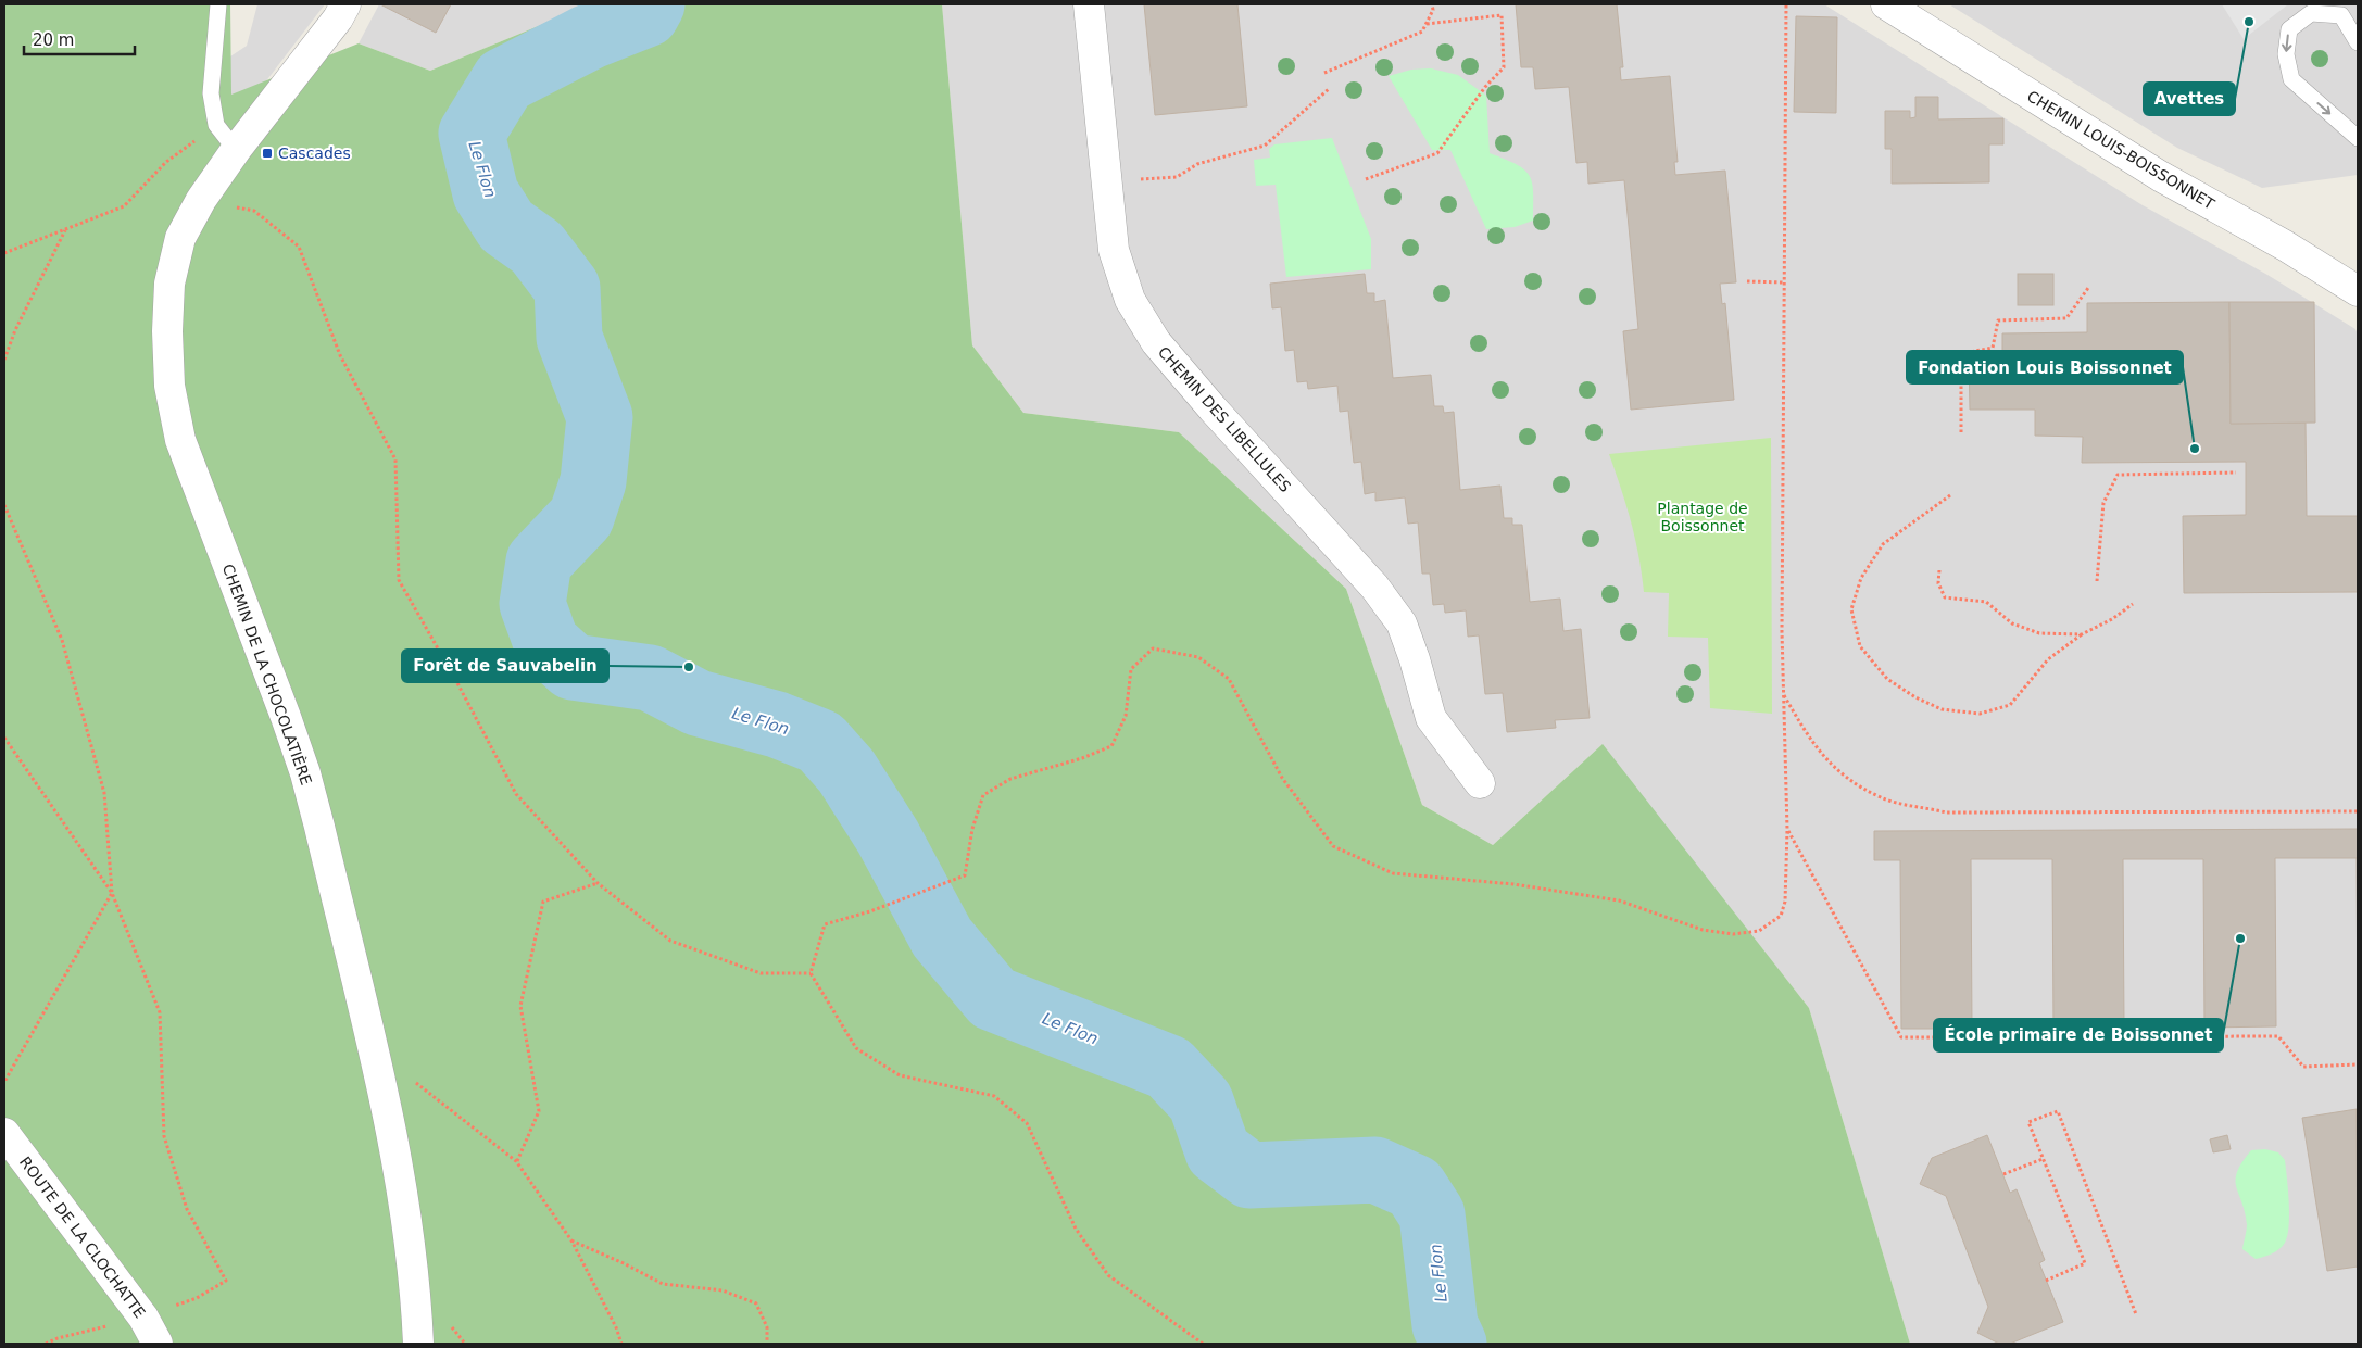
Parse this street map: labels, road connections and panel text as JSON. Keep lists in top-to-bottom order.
{
  "streets": {
    "street": [
      "CHEMIN LOUIS-BOISSONNET",
      "CHEMIN DES LIBELLULES",
      "CHEMIN DE LA CHOCOLATIÈRE",
      "ROUTE DE LA CLOCHATTE"
    ]
  },
  "water": ["Le Flon"],
  "parks": ["Plantage de Boissonnet"],
  "places": {
    "other": [
      "Avettes",
      "Fondation Louis Boissonnet",
      "Forêt de Sauvabelin",
      "École primaire de Boissonnet"
    ],
    "transit": ["Cascades"]
  },
  "scale_bar": "20 m"
}
